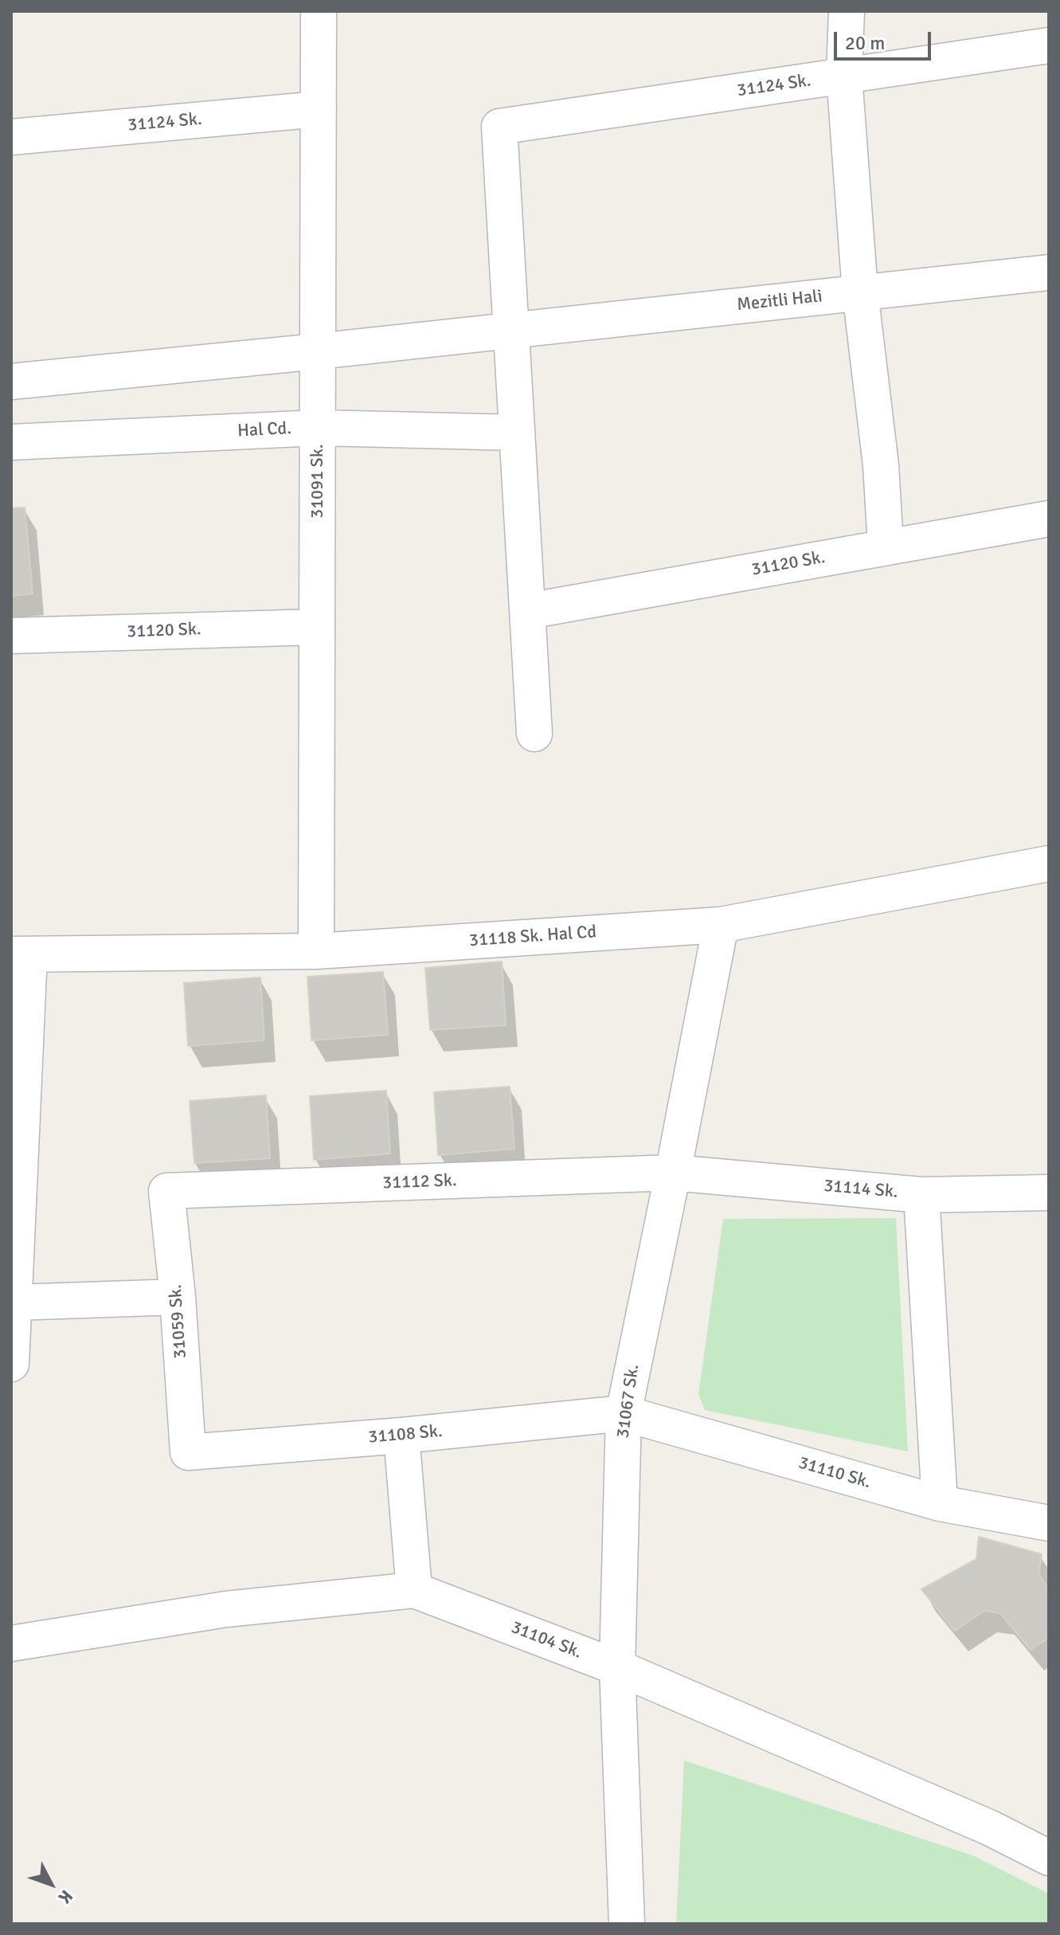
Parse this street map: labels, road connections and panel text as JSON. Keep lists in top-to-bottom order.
{
  "streets": {
    "street": [
      "31124 Sk.",
      "Mezitli Hali",
      "Hal Cd.",
      "31091 Sk.",
      "31120 Sk.",
      "31118 Sk. Hal Cd",
      "31112 Sk.",
      "31114 Sk.",
      "31059 Sk.",
      "31067 Sk.",
      "31108 Sk.",
      "31110 Sk.",
      "31104 Sk."
    ]
  },
  "crossings": [
    ["31124 Sk.", "Mezitli Hali"],
    ["31124 Sk.", "31091 Sk."],
    ["Hal Cd.", "31091 Sk."],
    ["31091 Sk.", "31120 Sk."],
    ["31091 Sk.", "31118 Sk. Hal Cd"],
    ["31118 Sk. Hal Cd", "31067 Sk."],
    ["31112 Sk.", "31114 Sk."],
    ["31112 Sk.", "31059 Sk."],
    ["31112 Sk.", "31067 Sk."],
    ["31114 Sk.", "31067 Sk."],
    ["31059 Sk.", "31108 Sk."],
    ["31067 Sk.", "31108 Sk."],
    ["31067 Sk.", "31110 Sk."],
    ["31067 Sk.", "31104 Sk."],
    ["31108 Sk.", "31110 Sk."]
  ],
  "scale_bar": "20 m",
  "north": "bottom right"
}
